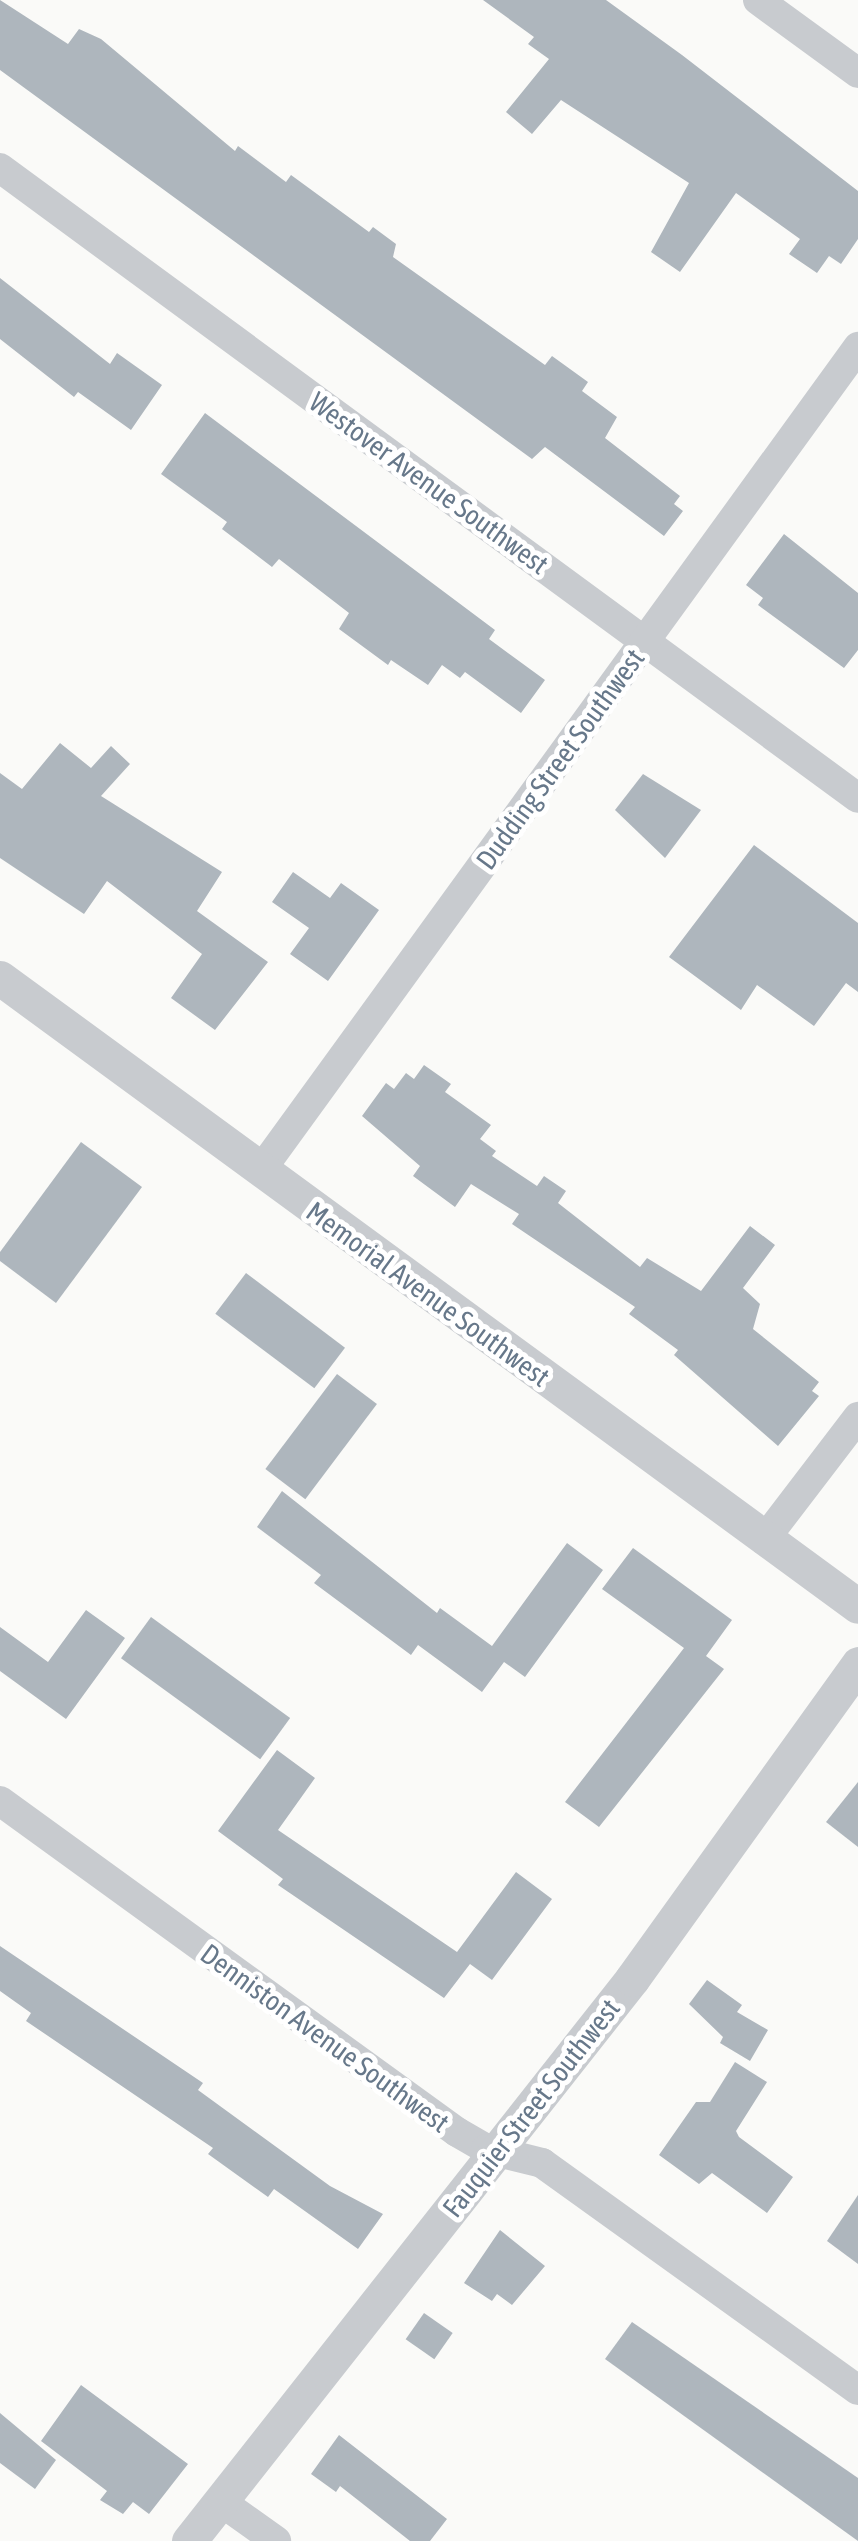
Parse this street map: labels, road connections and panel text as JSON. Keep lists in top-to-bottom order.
{
  "streets": {
    "street": [
      "Westover Avenue Southwest",
      "Dudding Street Southwest",
      "Memorial Avenue Southwest",
      "Denniston Avenue Southwest",
      "Fauquier Street Southwest"
    ]
  },
  "crossings": [
    ["Westover Avenue Southwest", "Dudding Street Southwest"],
    ["Dudding Street Southwest", "Memorial Avenue Southwest"],
    ["Denniston Avenue Southwest", "Fauquier Street Southwest"]
  ]
}
